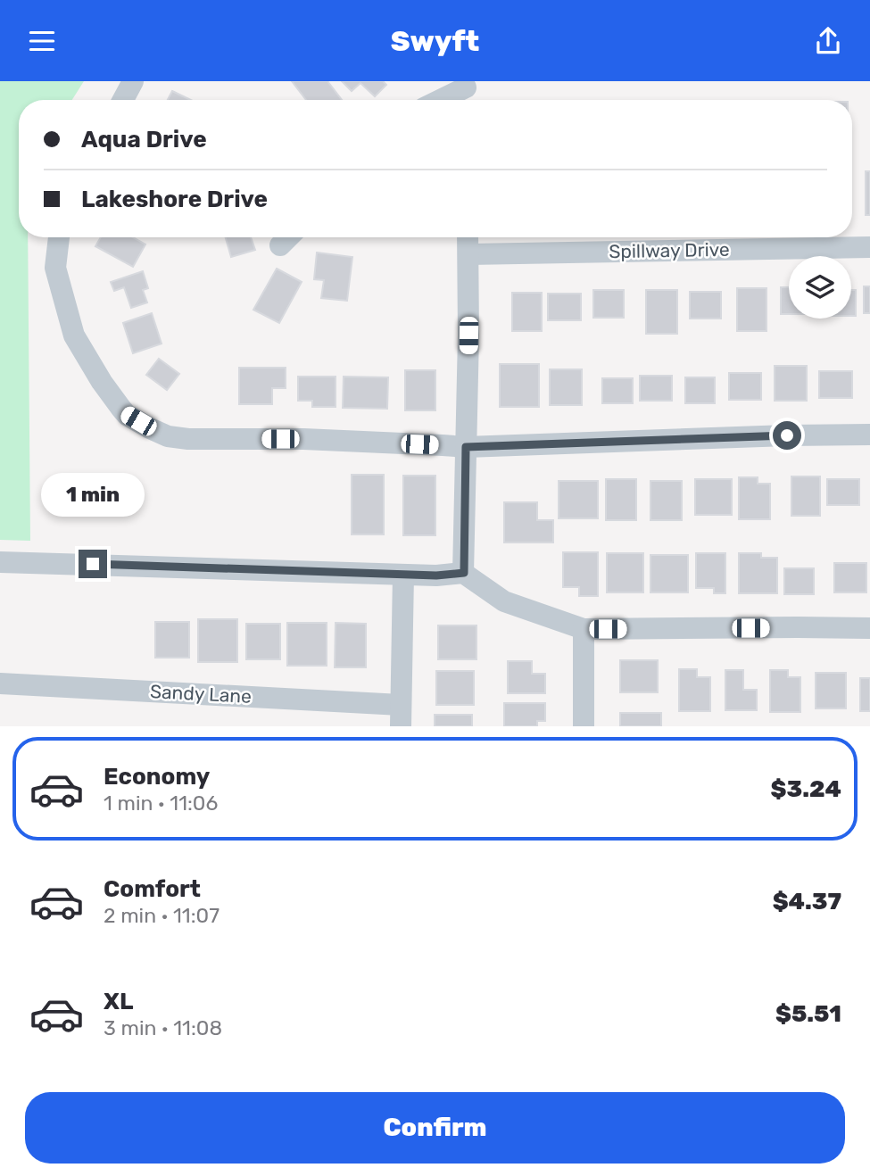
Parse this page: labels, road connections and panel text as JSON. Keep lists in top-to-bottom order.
{
  "streets": {
    "street": ["Spillway Drive", "Sandy Lane"]
  },
  "page": {
    "header": "Swyft",
    "banner": ["Aqua Drive", "Lakeshore Drive"],
    "bubble": "1 min",
    "list": [
      {
        "name": "Economy",
        "note": "1 min · 11:06",
        "value": "$3.24"
      },
      {
        "name": "Comfort",
        "note": "2 min · 11:07",
        "value": "$4.37"
      },
      {
        "name": "XL",
        "note": "3 min · 11:08",
        "value": "$5.51"
      }
    ],
    "buttons": "Confirm"
  }
}
